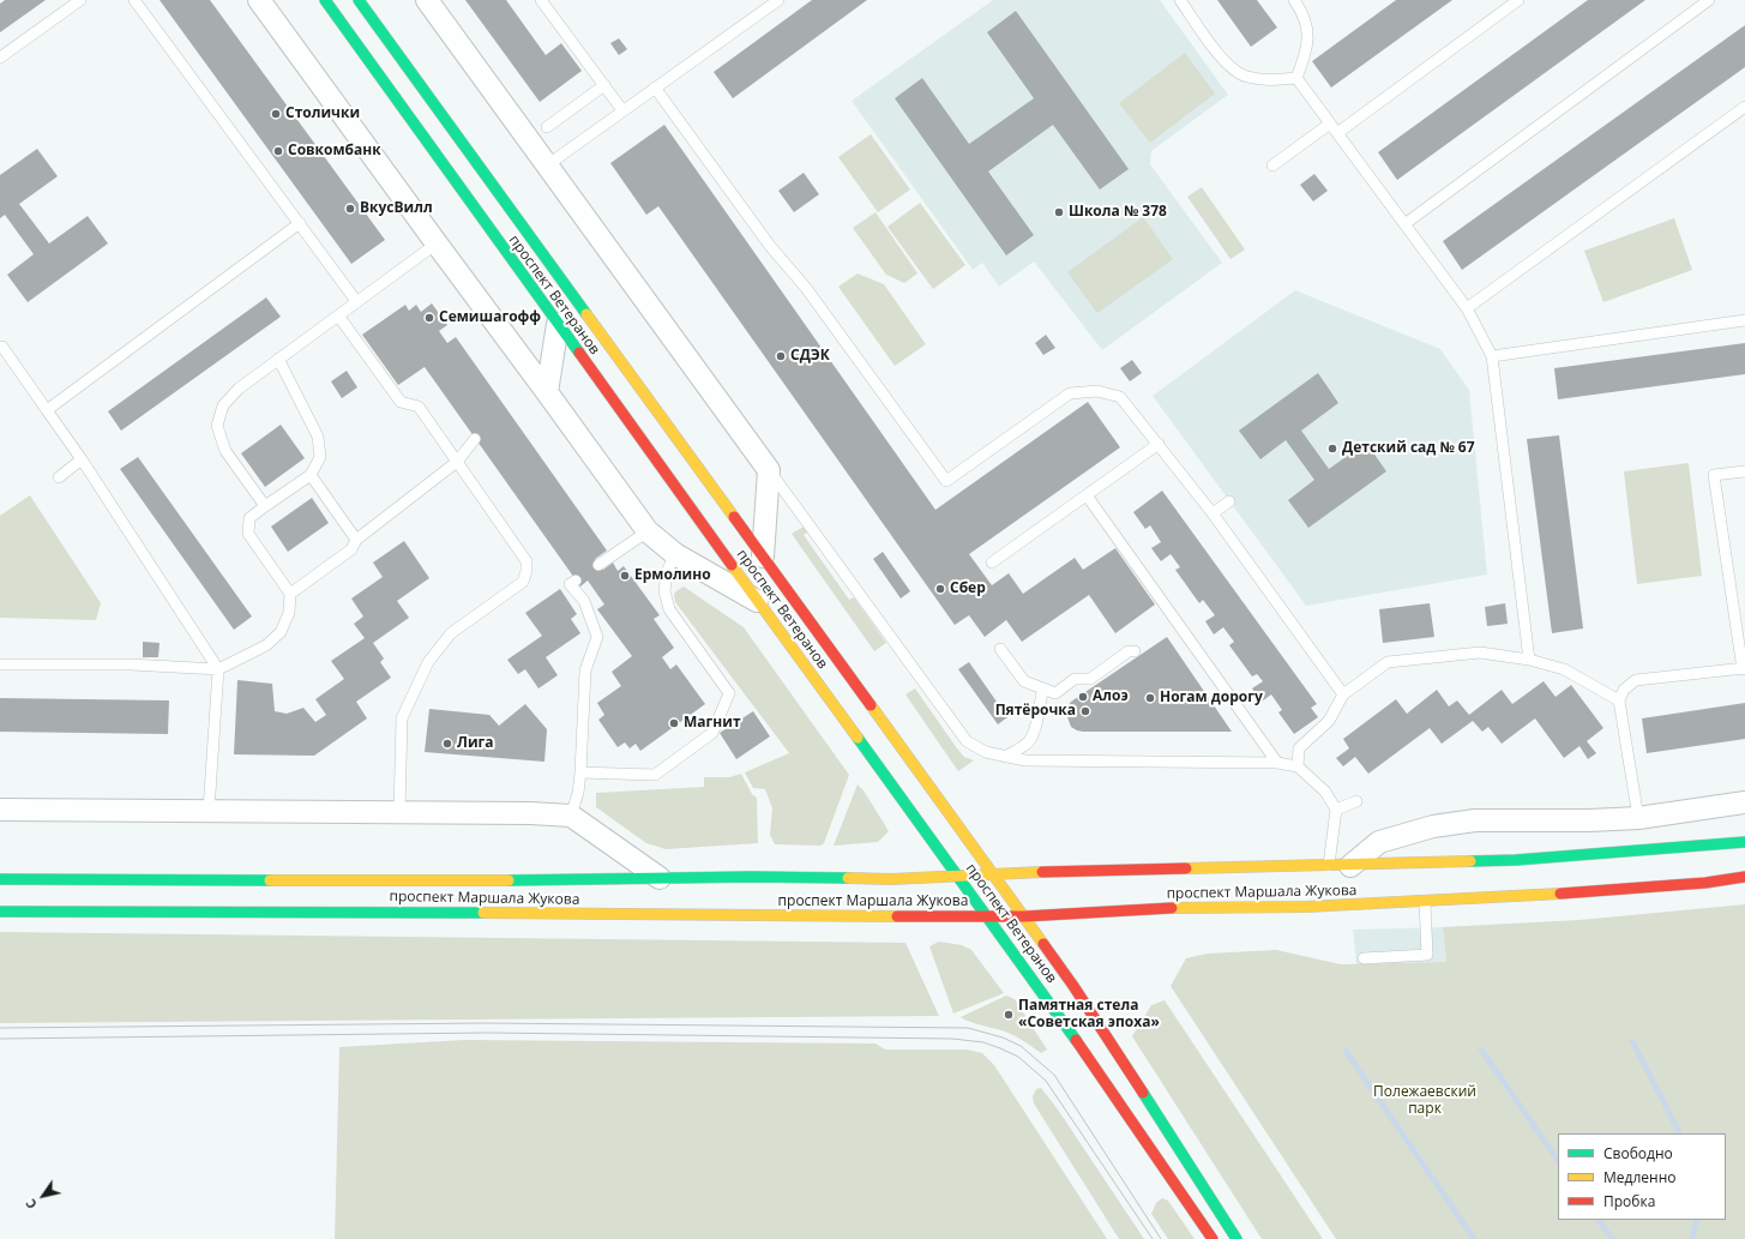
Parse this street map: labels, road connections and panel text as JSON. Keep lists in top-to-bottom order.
{
  "streets": {
    "main road": ["проспект Ветеранов", "проспект Маршала Жукова"]
  },
  "crossings": [
    ["проспект Ветеранов", "проспект Маршала Жукова"]
  ],
  "parks": ["Полежаевский парк"],
  "places": [
    "Столички",
    "Совкомбанк",
    "ВкусВилл",
    "Школа № 378",
    "Семишагофф",
    "СДЭК",
    "Детский сад № 67",
    "Ермолино",
    "Сбер",
    "Алоэ",
    "Ногам дорогу",
    "Пятёрочка",
    "Магнит",
    "Лига",
    "Памятная стела «Советская эпоха»"
  ],
  "legend": ["Свободно", "Медленно", "Пробка"],
  "north": "bottom left"
}
